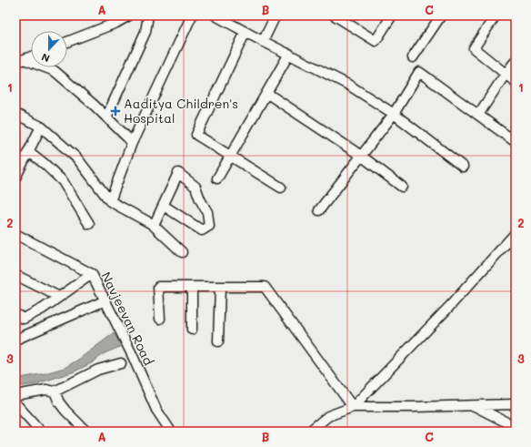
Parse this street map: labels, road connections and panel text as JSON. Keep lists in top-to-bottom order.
{
  "streets": {
    "street": ["Navjeevan Road"]
  },
  "places": {
    "health": ["Aaditya Children's Hospital"]
  },
  "north": "bottom",
  "grid": {
    "columns": ["A", "B", "C"],
    "rows": ["1", "2", "3"]
  }
}
